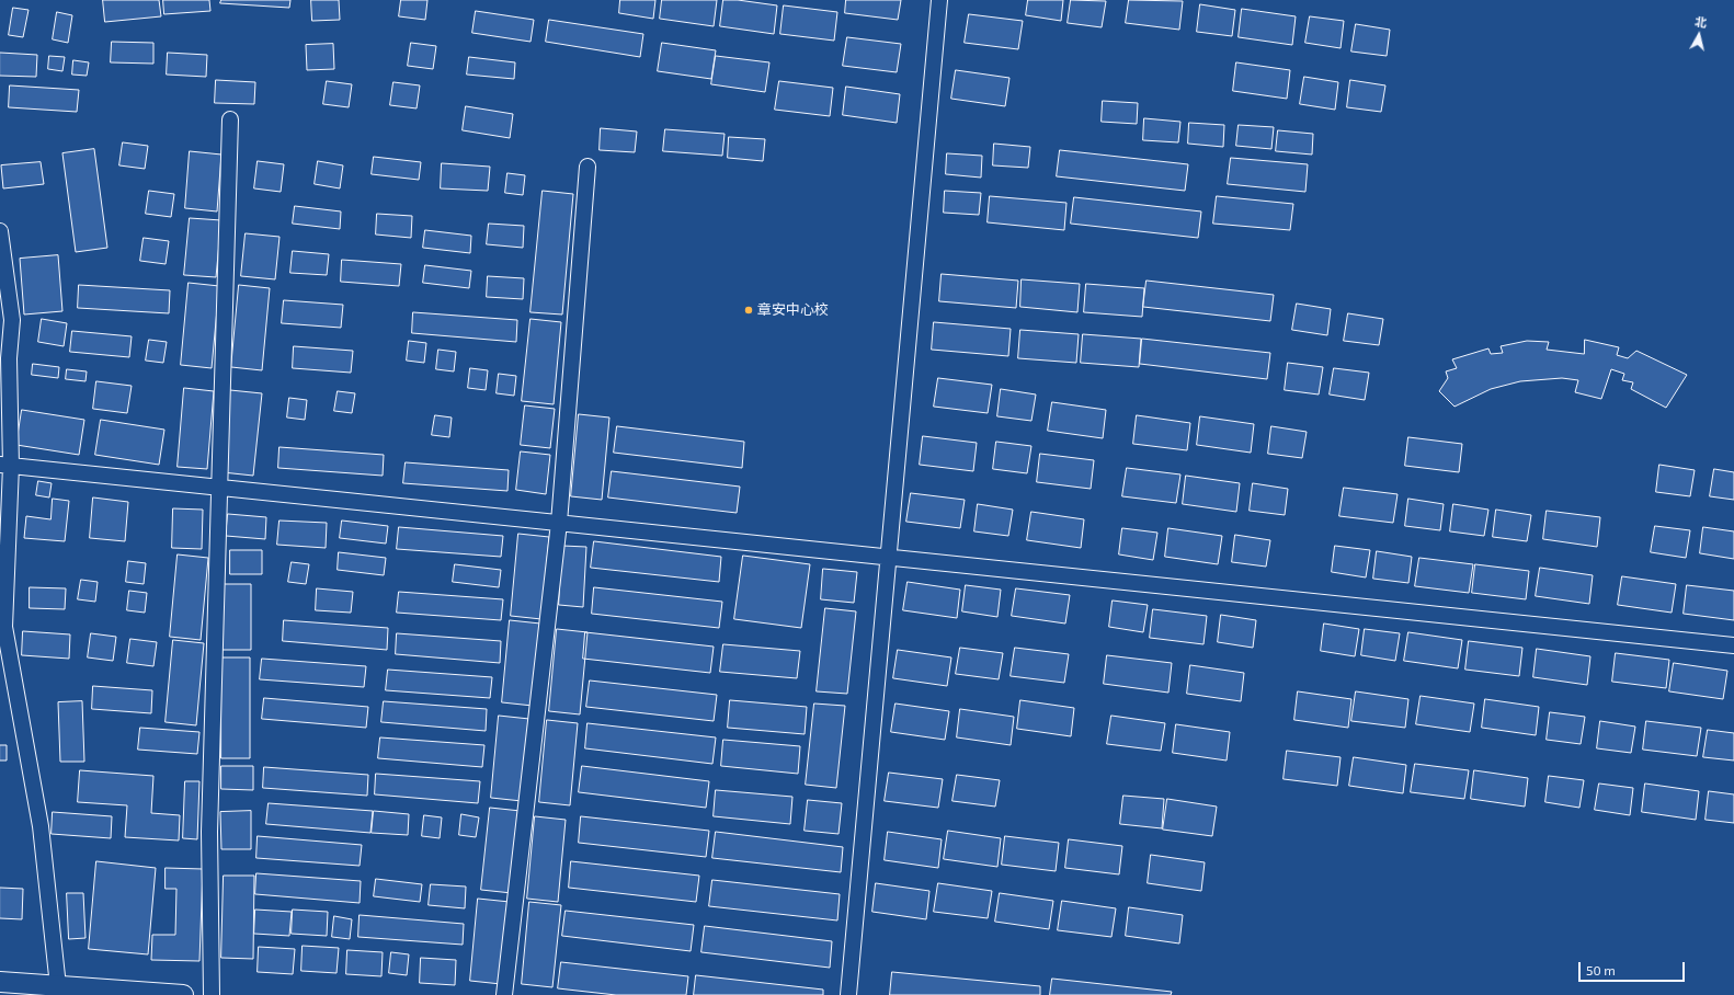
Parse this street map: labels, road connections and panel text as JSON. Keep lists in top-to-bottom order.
{
  "places": ["章安中心校"],
  "scale_bar": "50 m",
  "north": "top"
}
